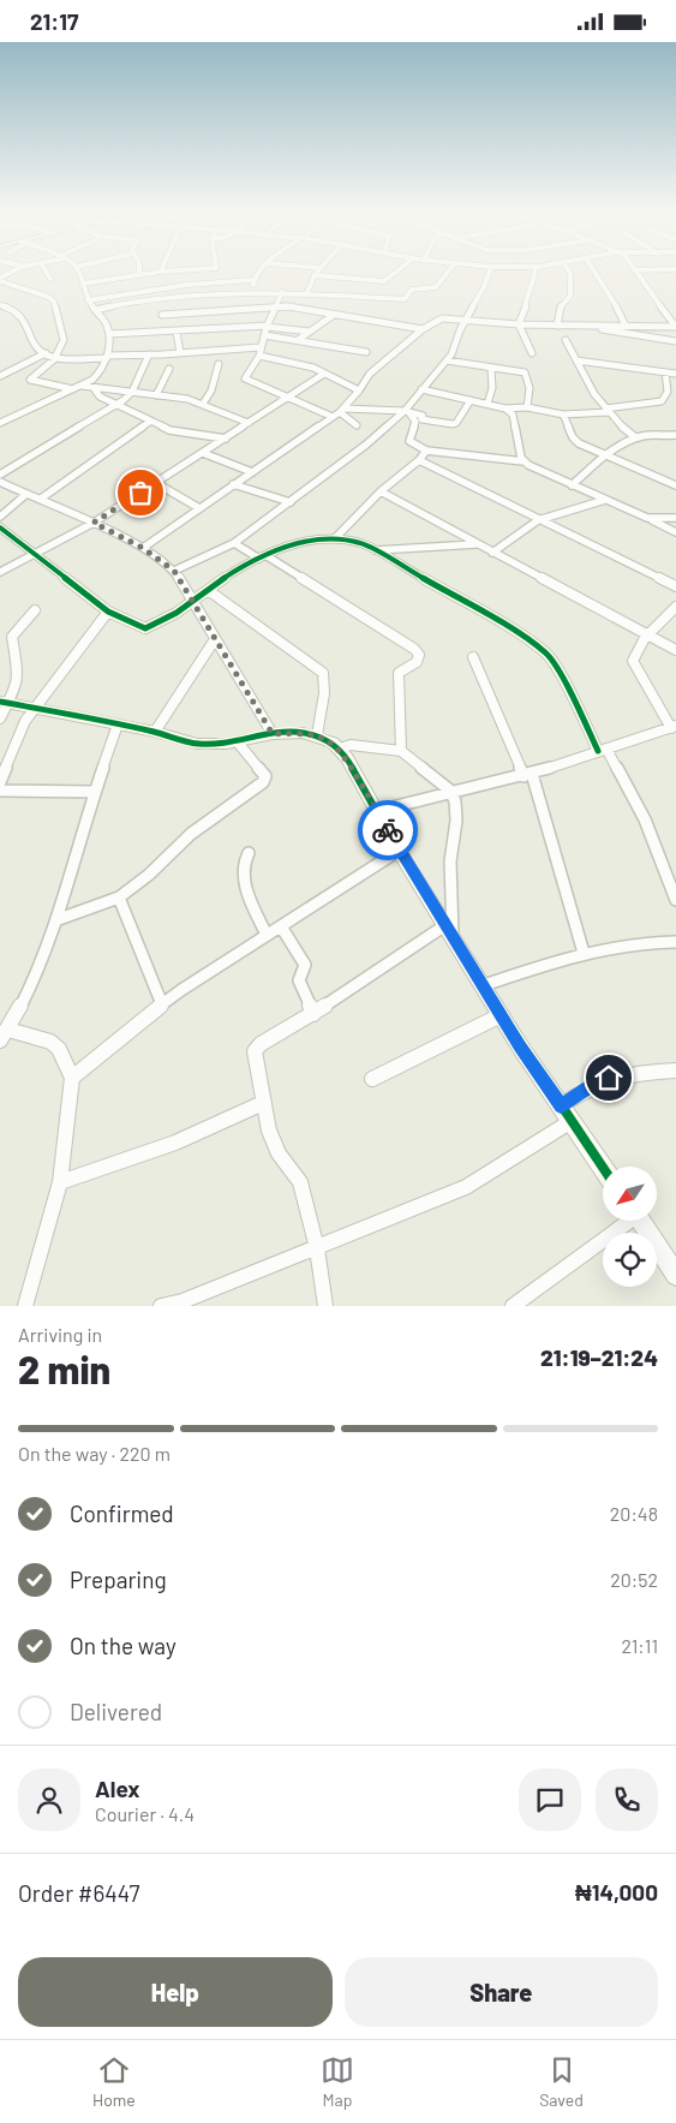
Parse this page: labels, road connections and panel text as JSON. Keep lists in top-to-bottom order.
{
  "north": "bottom left",
  "page": {
    "status": "21:17",
    "heading": ["2 min", "Arriving in", "21:19–21:24"],
    "panel": [
      "Alex",
      "Courier · 4.4",
      "Order #6447",
      "₦14,000"
    ],
    "bar": "On the way · 220 m",
    "list": [
      ["Confirmed", "20:48"],
      ["Preparing", "20:52"],
      ["On the way", "21:11"],
      "Delivered"
    ],
    "buttons": ["Help", "Share"],
    "tabs": ["Home", "Map", "Saved"]
  }
}
